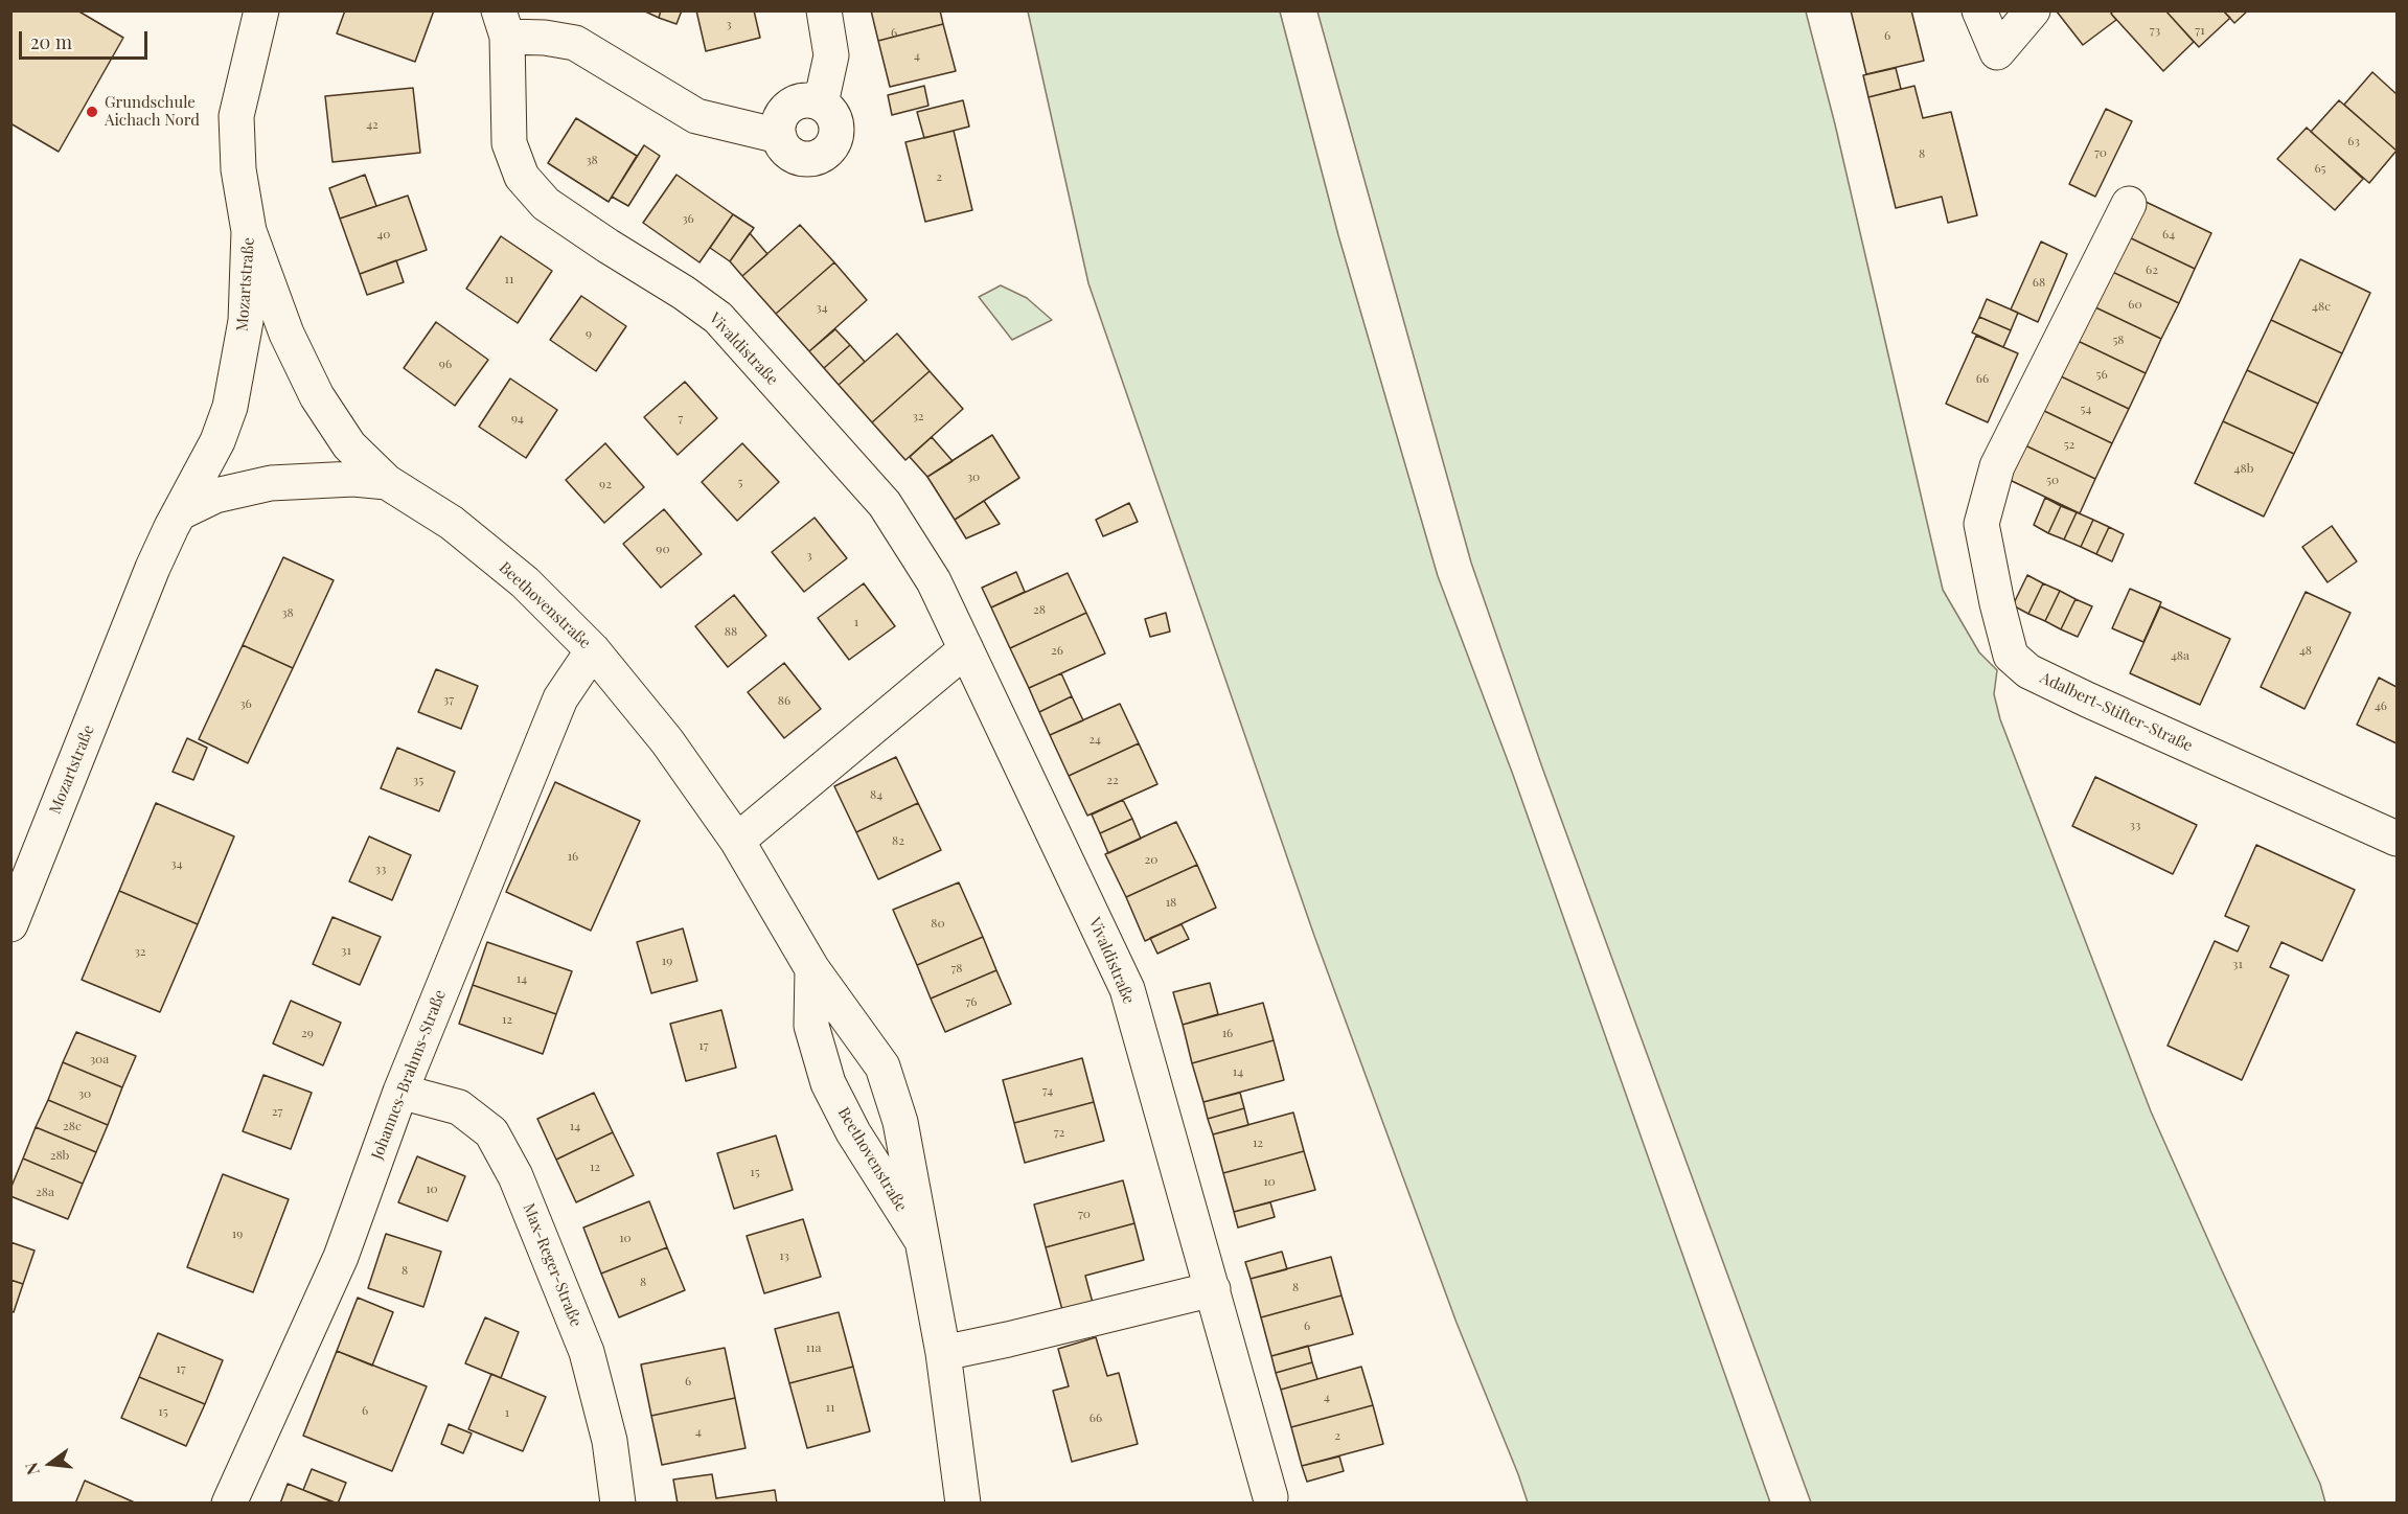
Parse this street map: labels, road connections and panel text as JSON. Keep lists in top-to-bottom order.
{
  "streets": {
    "street": [
      "Mozartstraße",
      "Vivaldistraße",
      "Beethovenstraße",
      "Adalbert-Stifter-Straße",
      "Johannes-Brahms-Straße",
      "Max-Reger-Straße"
    ]
  },
  "crossings": [
    ["Mozartstraße", "Beethovenstraße"],
    ["Beethovenstraße", "Johannes-Brahms-Straße"],
    ["Johannes-Brahms-Straße", "Max-Reger-Straße"]
  ],
  "places": ["Grundschule Aichach Nord"],
  "house_numbers": [
    "3",
    "73",
    "71",
    "6",
    "6",
    "4",
    "42",
    "63",
    "70",
    "8",
    "38",
    "65",
    "2",
    "36",
    "40",
    "64",
    "62",
    "11",
    "68",
    "60",
    "48c",
    "34",
    "9",
    "58",
    "96",
    "56",
    "66",
    "54",
    "32",
    "94",
    "7",
    "52",
    "48b",
    "30",
    "50",
    "5",
    "92",
    "90",
    "3",
    "28",
    "38",
    "1",
    "88",
    "26",
    "48",
    "48a",
    "37",
    "86",
    "36",
    "46",
    "24",
    "35",
    "22",
    "84",
    "33",
    "82",
    "16",
    "20",
    "34",
    "33",
    "18",
    "80",
    "31",
    "32",
    "19",
    "31",
    "78",
    "14",
    "76",
    "12",
    "29",
    "16",
    "17",
    "30a",
    "14",
    "74",
    "30",
    "27",
    "28c",
    "14",
    "72",
    "12",
    "28b",
    "12",
    "15",
    "10",
    "10",
    "28a",
    "70",
    "19",
    "10",
    "13",
    "8",
    "8",
    "8",
    "6",
    "11a",
    "17",
    "6",
    "4",
    "11",
    "6",
    "15",
    "1",
    "66",
    "4",
    "2"
  ],
  "scale_bar": "20 m",
  "north": "left"
}
